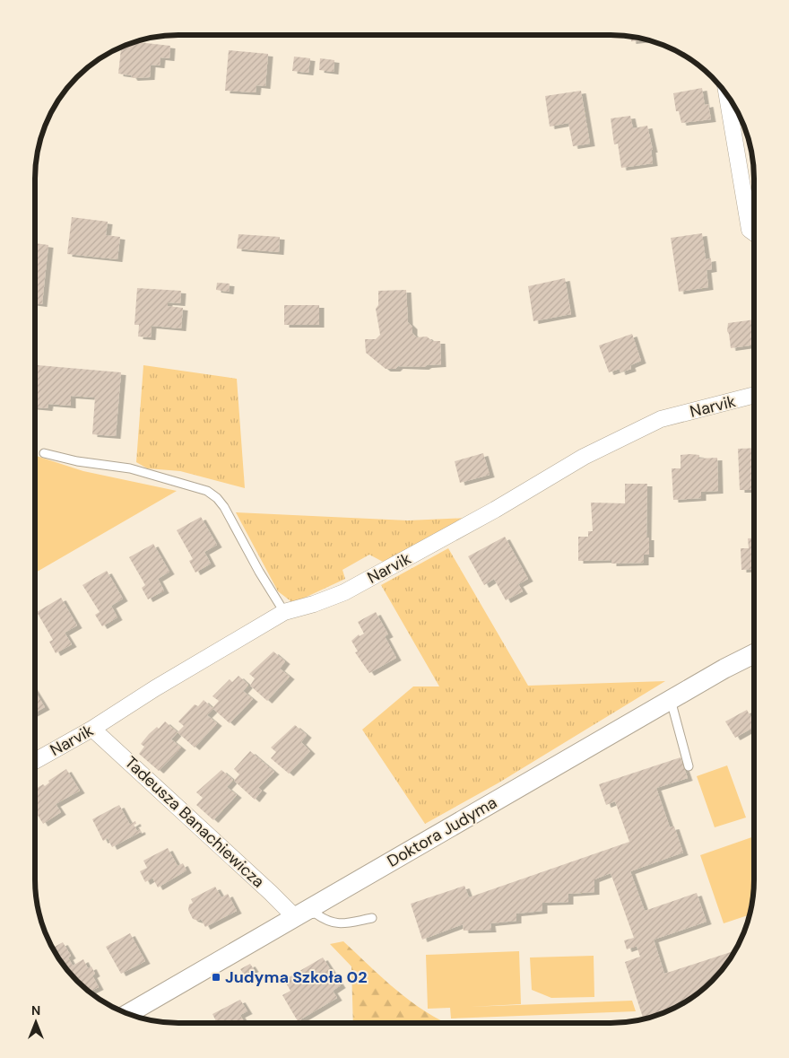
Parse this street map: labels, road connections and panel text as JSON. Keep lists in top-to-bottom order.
{
  "streets": {
    "street": ["Narvik", "Tadeusza Banachiewicza", "Doktora Judyma"]
  },
  "crossings": [
    ["Narvik", "Tadeusza Banachiewicza"],
    ["Tadeusza Banachiewicza", "Doktora Judyma"]
  ],
  "places": {
    "transit": ["Judyma Szkoła 02"]
  },
  "north": "top"
}
